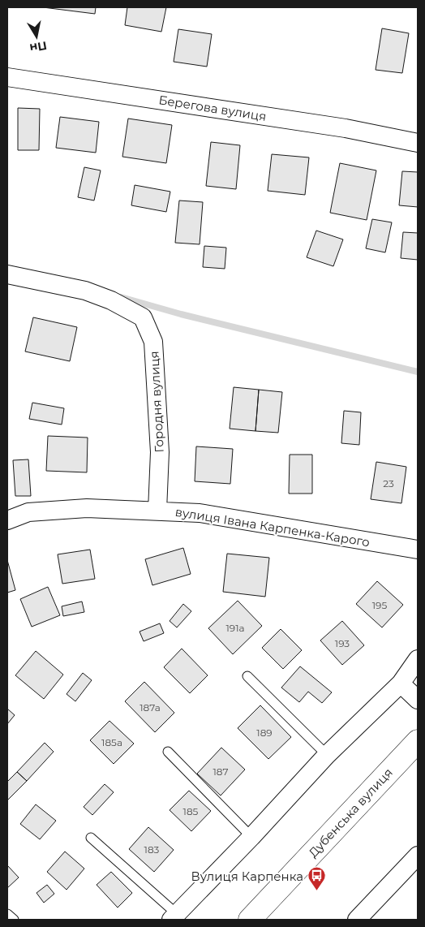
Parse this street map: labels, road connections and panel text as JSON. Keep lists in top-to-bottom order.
{
  "streets": {
    "main road": ["Дубенська вулиця"],
    "street": ["Берегова вулиця", "Городня вулиця", "вулиця Івана Карпенка-Карого"]
  },
  "crossings": [
    ["Городня вулиця", "вулиця Івана Карпенка-Карого"]
  ],
  "places": {
    "bus stop": ["Вулиця Карпенка"]
  },
  "house_numbers": [
    "23",
    "195",
    "191а",
    "193",
    "187а",
    "189",
    "185а",
    "187",
    "185",
    "183"
  ],
  "north": "bottom"
}
